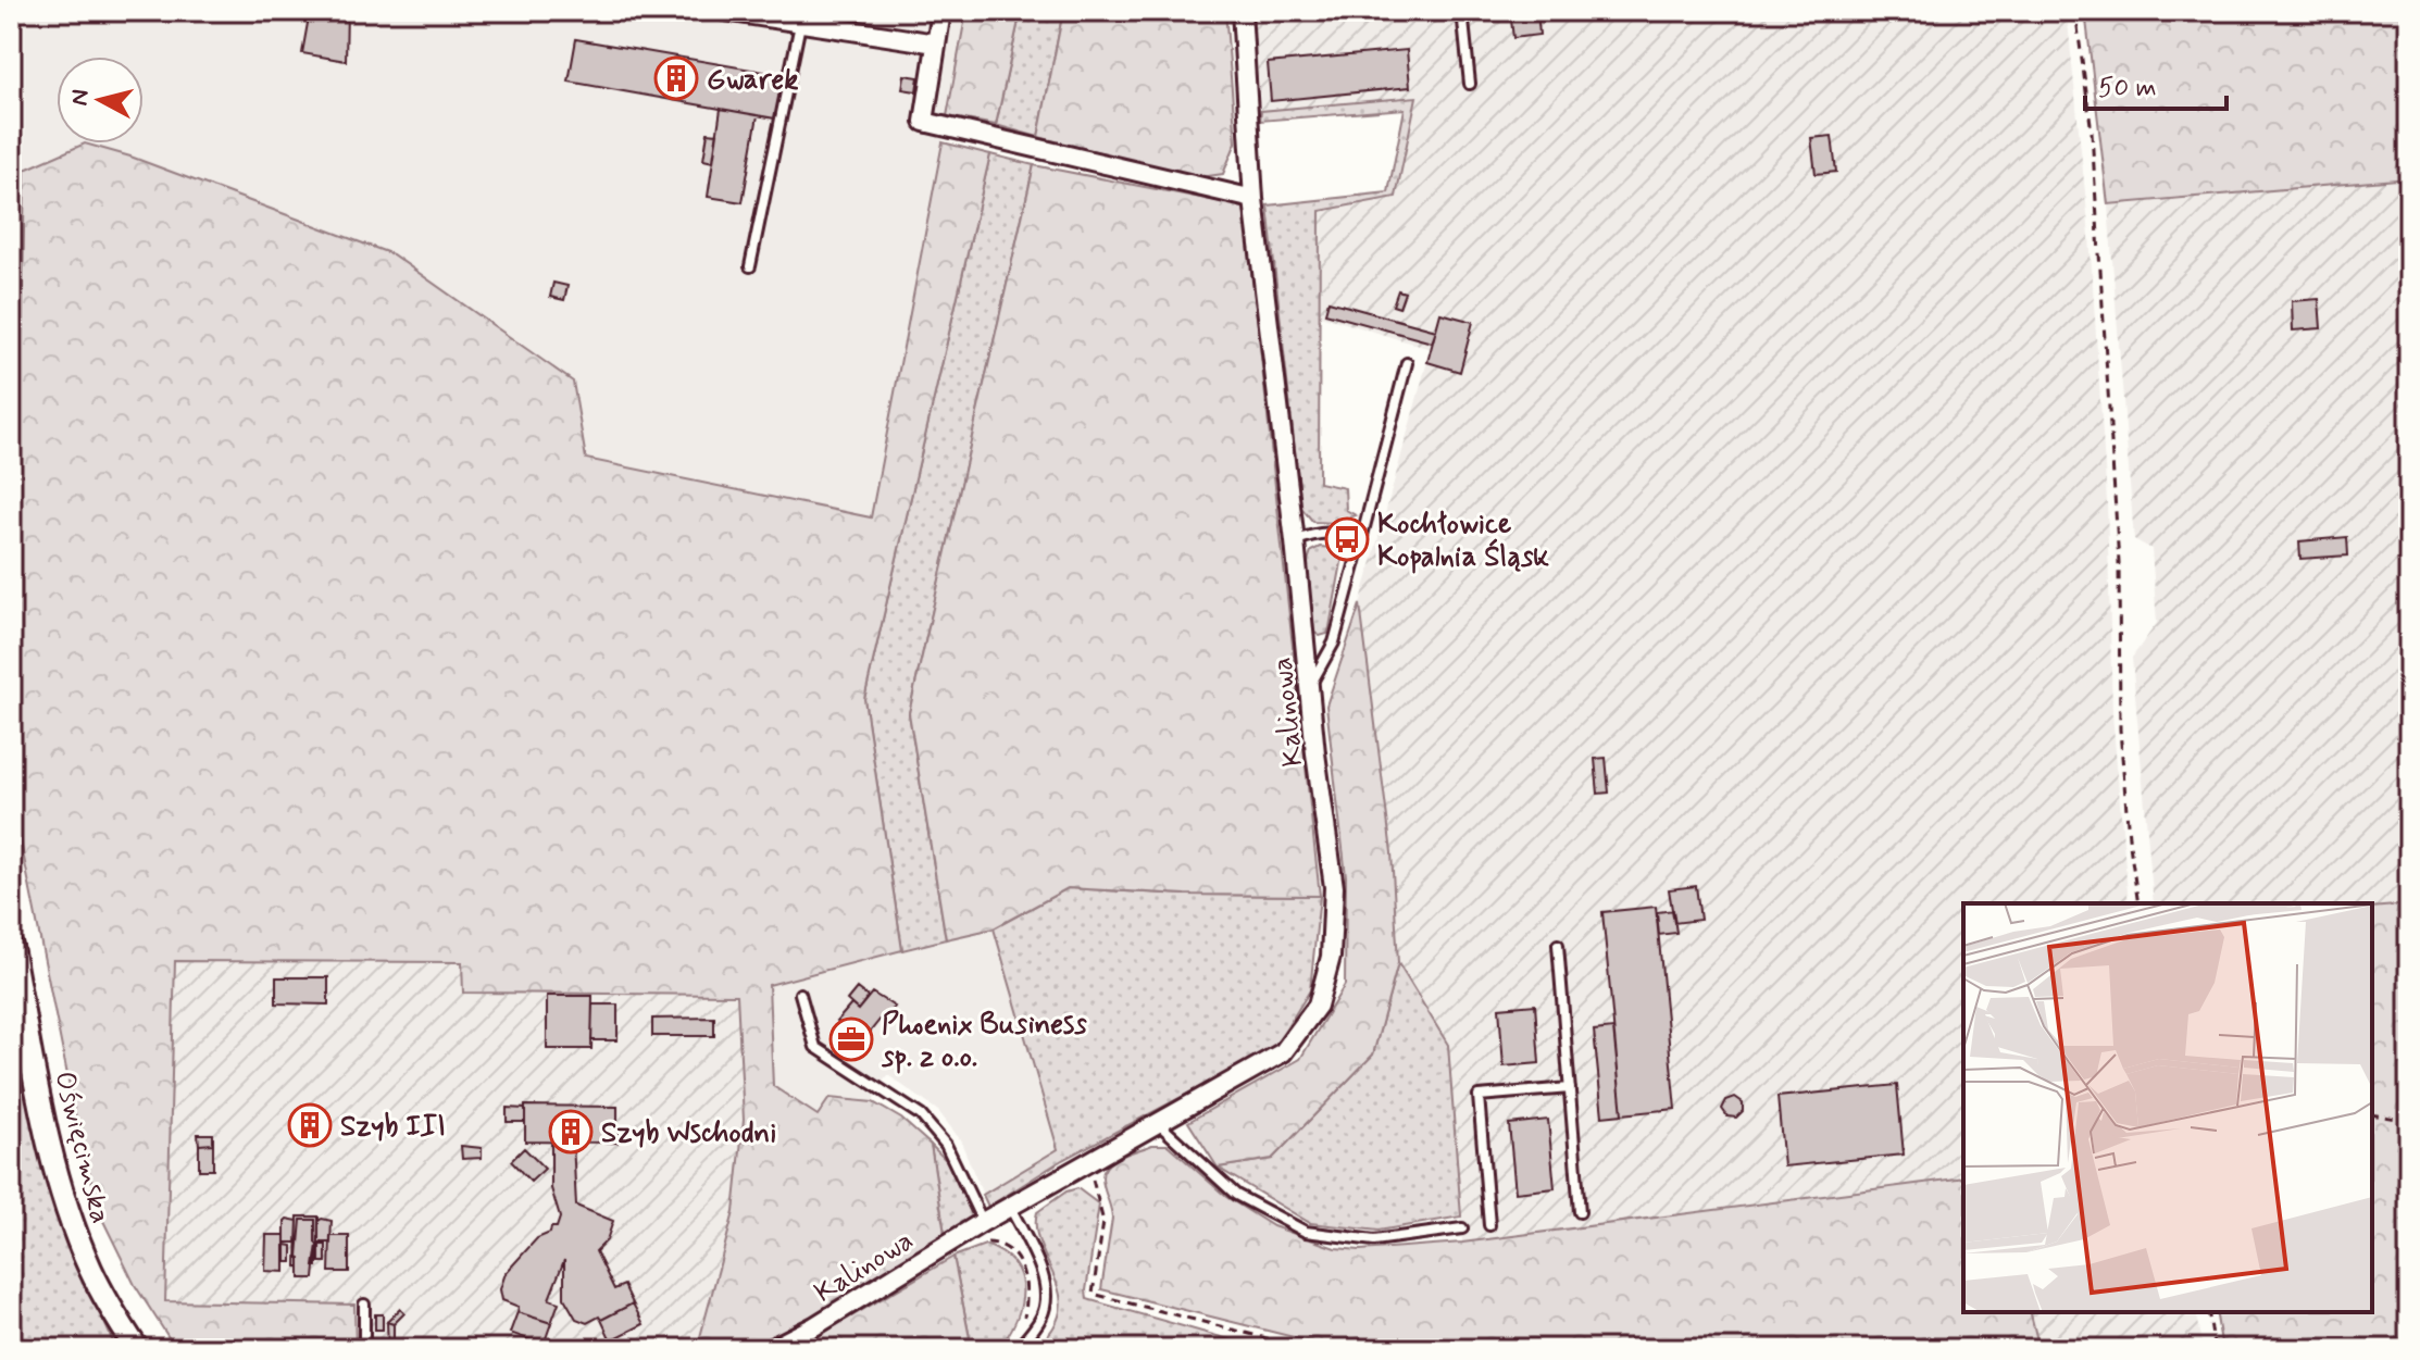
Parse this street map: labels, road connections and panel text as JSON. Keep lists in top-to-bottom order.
{
  "streets": {
    "street": ["Kalinowa", "Oświęcimska"]
  },
  "places": {
    "building": ["Gwarek", "Szyb III", "Szyb Wschodni"],
    "bus stop": ["Kochłowice Kopalnia Śląsk"],
    "office": ["Phoenix Business sp. z o.o."]
  },
  "scale_bar": "50 m",
  "north": "left"
}
